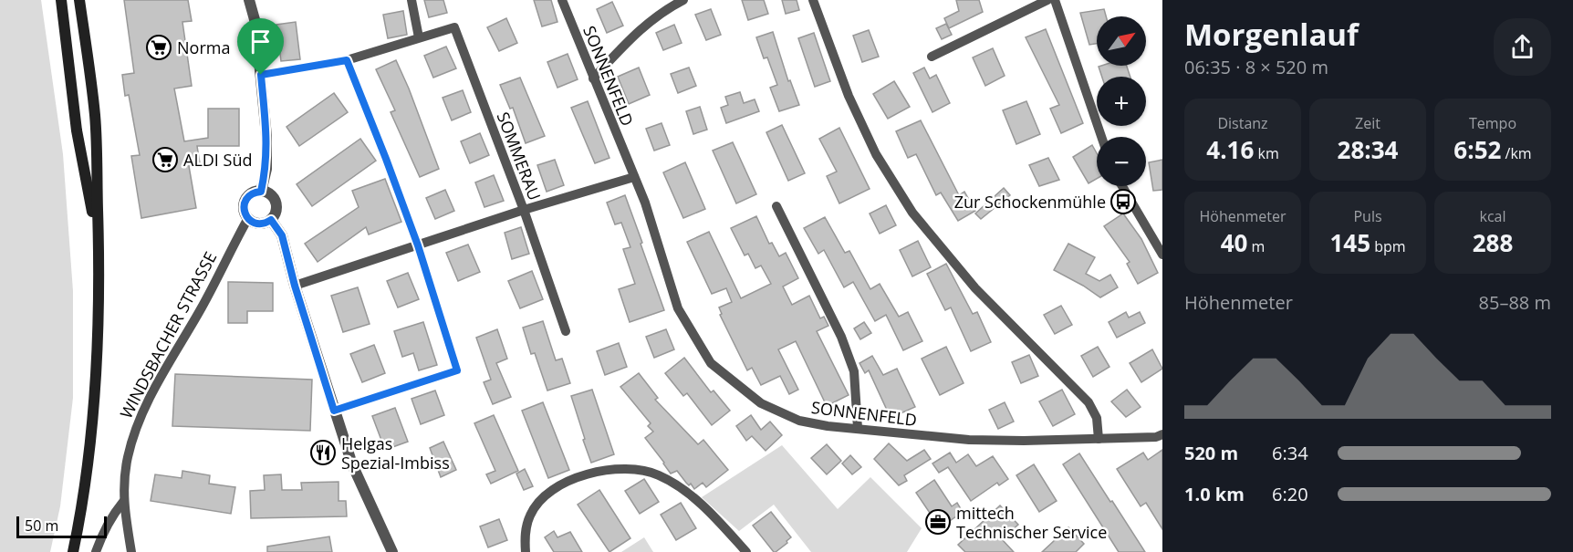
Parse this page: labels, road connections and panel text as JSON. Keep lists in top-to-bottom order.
{
  "streets": {
    "street": ["SONNENFELD", "SOMMERAU", "WINDSBACHER STRASSE"]
  },
  "places": {
    "supermarket": ["Norma", "ALDI Süd"],
    "bus stop": ["Zur Schockenmühle"],
    "restaurant": ["Helgas Spezial-Imbiss"],
    "office": ["mittech Technischer Service"]
  },
  "scale_bar": "50 m",
  "north": "top right",
  "page": {
    "heading": ["Morgenlauf", "06:35 · 8 × 520 m"],
    "map_buttons": ["+", "−"],
    "stats": [
      ["Distanz", "4.16 km"],
      ["Zeit", "28:34"],
      ["Tempo", "6:52 /km"],
      ["Höhenmeter", "40 m"],
      ["Puls", "145 bpm"],
      ["kcal", "288"]
    ],
    "chart": ["Höhenmeter", "85–88 m"],
    "list": [
      {
        "name": "520 m",
        "note": "6:34"
      },
      {
        "name": "1.0 km",
        "note": "6:20"
      }
    ],
    "scale": "50 m"
  }
}
